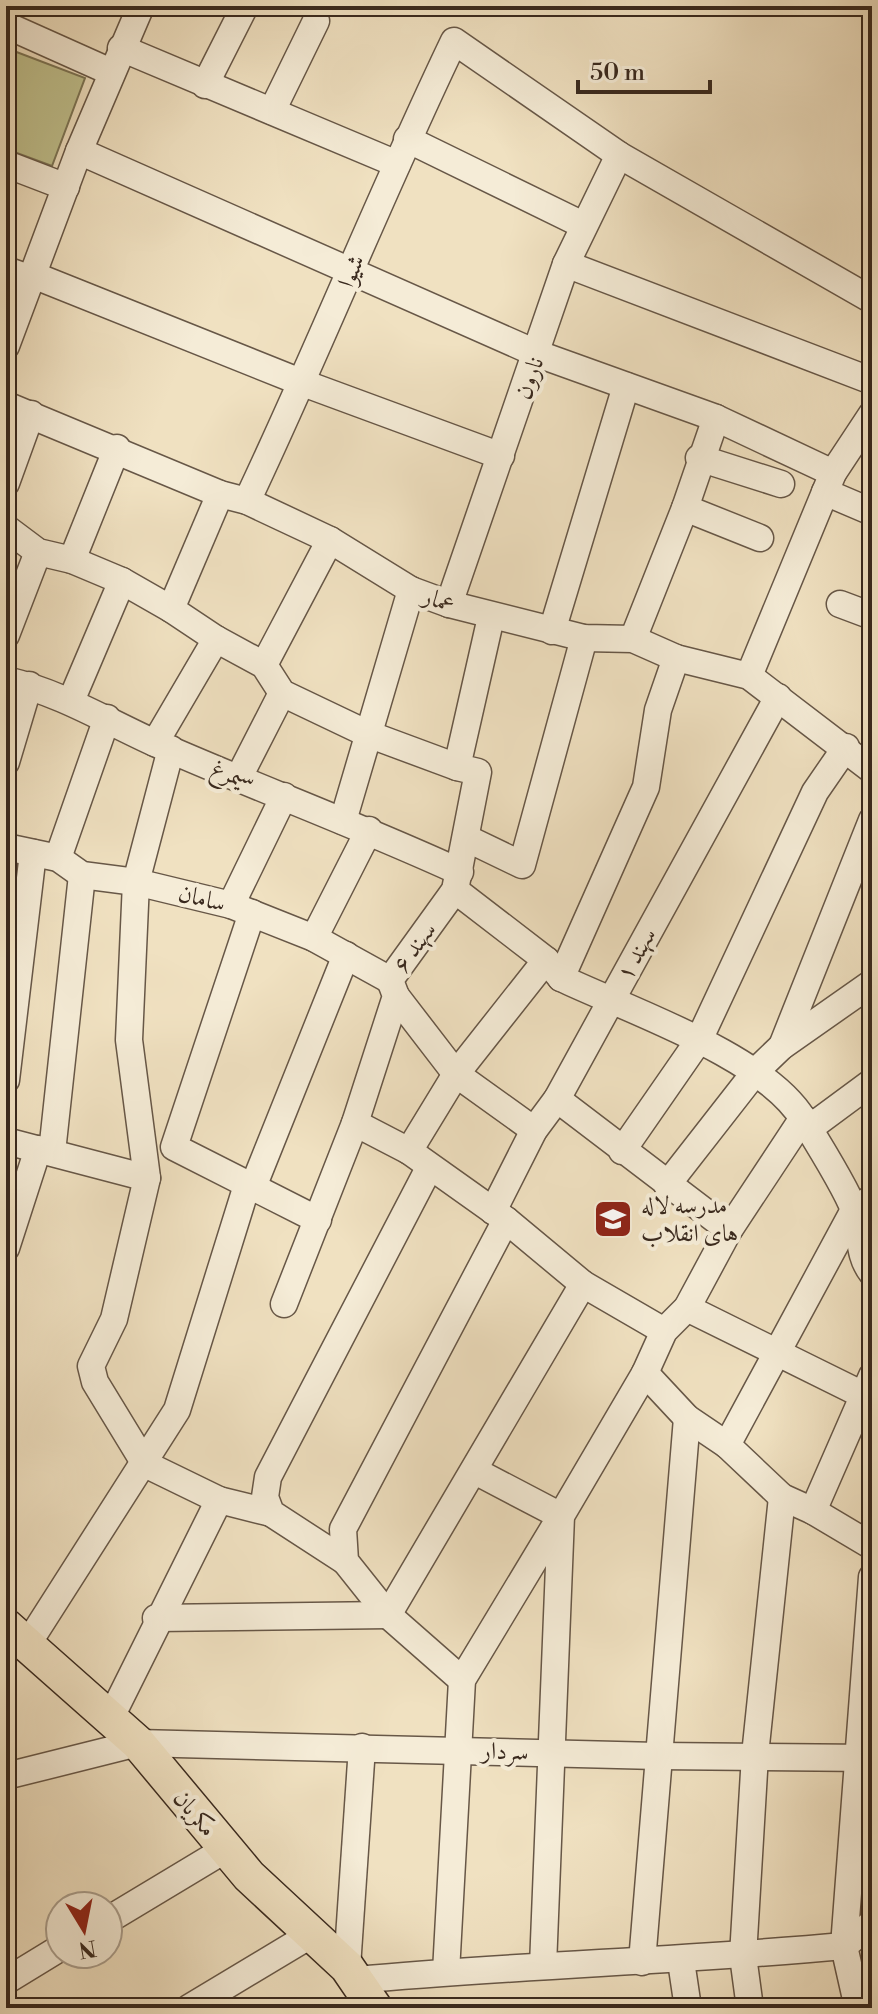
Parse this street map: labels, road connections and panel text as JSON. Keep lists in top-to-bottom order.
{
  "streets": {
    "main road": ["مکریان"],
    "street": [
      "شیوا",
      "نارون",
      "عمار",
      "سیمرغ",
      "سامان",
      "سهند ۶",
      "سهند ۱",
      "سردار"
    ]
  },
  "crossings": [
    ["شیوا", "نارون"],
    ["شیوا", "عمار"],
    ["نارون", "عمار"],
    ["عمار", "سهند ۱"],
    ["سیمرغ", "سهند ۶"],
    ["سیمرغ", "سهند ۱"],
    ["سامان", "سهند ۶"],
    ["سردار", "مکریان"]
  ],
  "places": {
    "school or university": ["مدرسه لاله های انقلاب"]
  },
  "scale_bar": "50 m",
  "north": "bottom"
}
